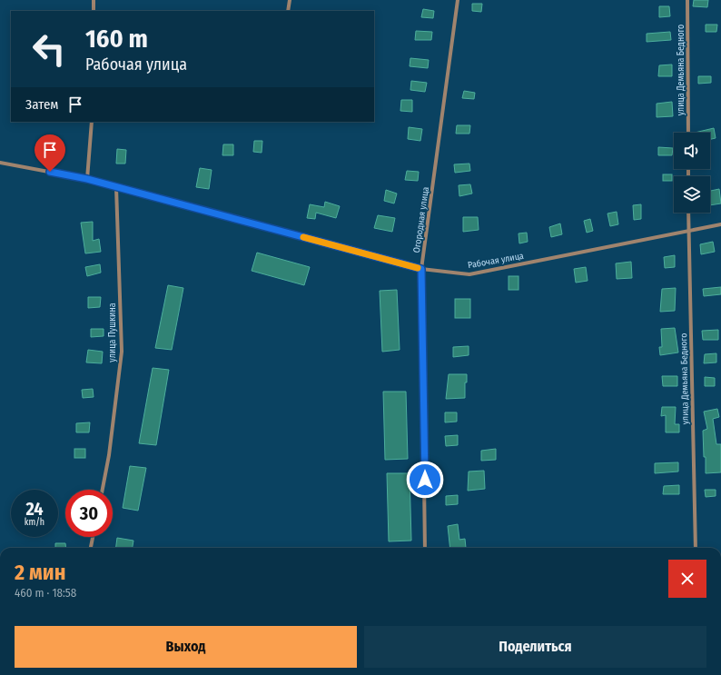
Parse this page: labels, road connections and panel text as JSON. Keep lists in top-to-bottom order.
{
  "streets": {
    "street": [
      "улица Демьяна Бедного",
      "Огородная улица",
      "Рабочая улица",
      "улица Пушкина"
    ]
  },
  "crossings": [
    ["улица Демьяна Бедного", "Рабочая улица"],
    ["Огородная улица", "Рабочая улица"],
    ["Рабочая улица", "улица Пушкина"]
  ],
  "page": {
    "turn": ["160 m", "Рабочая улица"],
    "then": "Затем",
    "speed": "24 km/h",
    "limit": "30",
    "heading": ["2 мин", "460 m · 18:58"],
    "buttons": ["Выход", "Поделиться"]
  }
}
